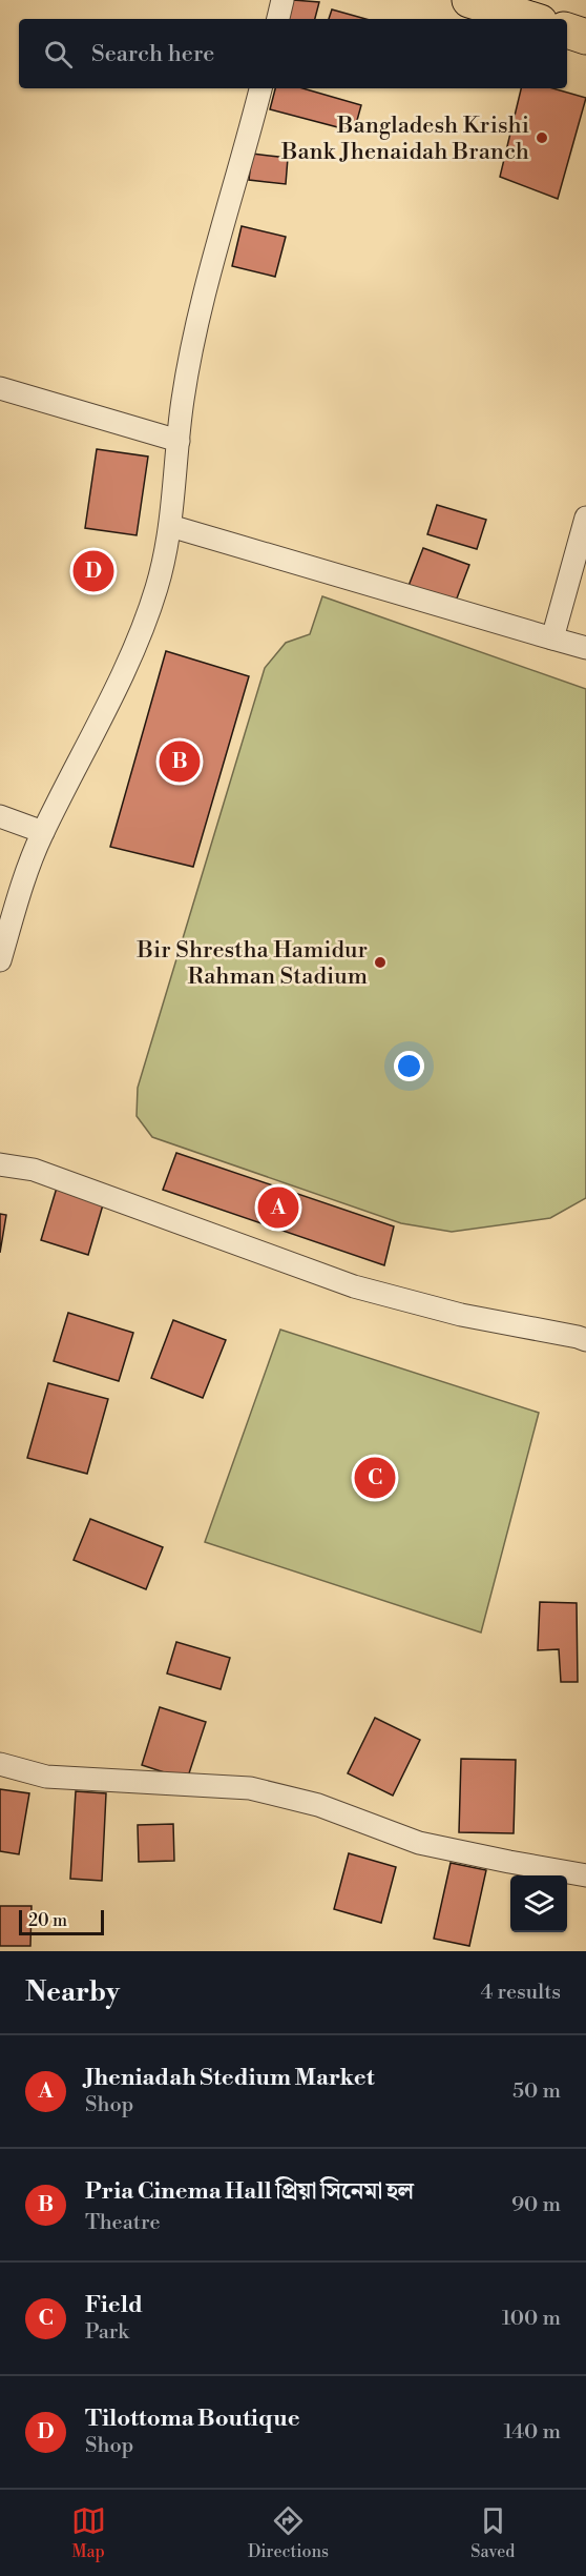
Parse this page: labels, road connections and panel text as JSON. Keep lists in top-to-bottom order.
{
  "places": ["Bangladesh Krishi Bank Jhenaidah Branch", "Bir Shrestha Hamidur Rahman Stadium"],
  "scale_bar": "20 m",
  "page": {
    "search": "Search here",
    "pins": [
      "D",
      "B",
      "A",
      "C"
    ],
    "scale": "20 m",
    "heading": ["Nearby", "4 results"],
    "list": [
      {
        "mark": "A",
        "name": "Jheniadah Stedium Market",
        "note": "Shop",
        "value": "50 m"
      },
      {
        "mark": "B",
        "name": "Pria Cinema Hall প্রিয়া সিনেমা হল",
        "note": "Theatre",
        "value": "90 m"
      },
      {
        "mark": "C",
        "name": "Field",
        "note": "Park",
        "value": "100 m"
      },
      {
        "mark": "D",
        "name": "Tilottoma Boutique",
        "note": "Shop",
        "value": "140 m"
      }
    ],
    "nav": ["Map", "Directions", "Saved"]
  }
}
